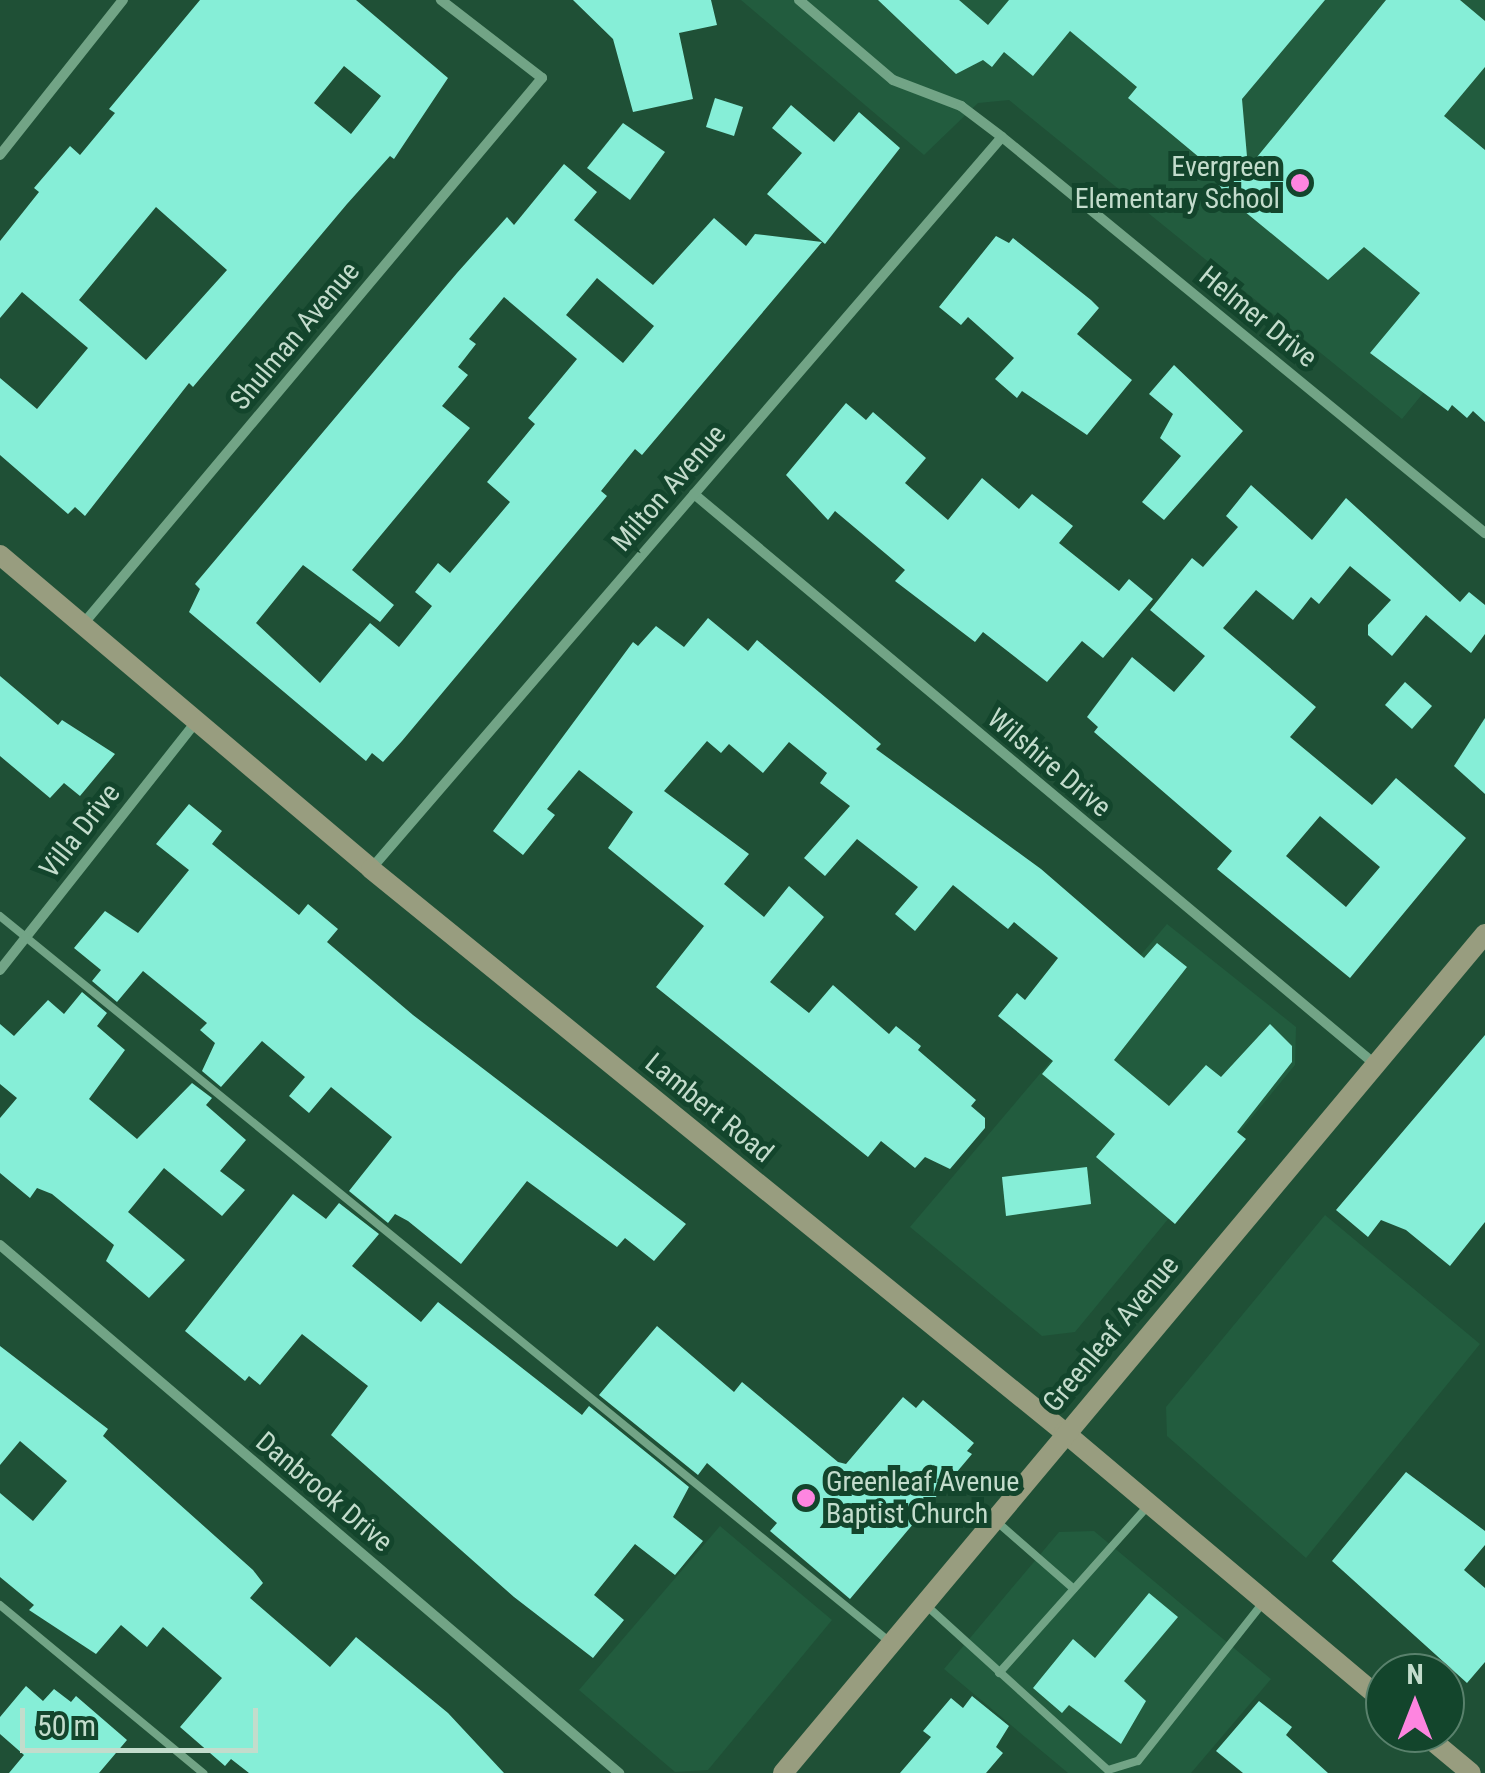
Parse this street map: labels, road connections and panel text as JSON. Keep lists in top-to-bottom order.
{
  "streets": {
    "main road": ["Lambert Road", "Greenleaf Avenue"],
    "street": [
      "Helmer Drive",
      "Shulman Avenue",
      "Milton Avenue",
      "Wilshire Drive",
      "Villa Drive",
      "Danbrook Drive"
    ]
  },
  "crossings": [
    ["Helmer Drive", "Milton Avenue"],
    ["Shulman Avenue", "Lambert Road"],
    ["Milton Avenue", "Wilshire Drive"],
    ["Milton Avenue", "Lambert Road"],
    ["Wilshire Drive", "Greenleaf Avenue"],
    ["Villa Drive", "Lambert Road"],
    ["Lambert Road", "Greenleaf Avenue"]
  ],
  "places": ["Evergreen Elementary School", "Greenleaf Avenue Baptist Church"],
  "scale_bar": "50 m",
  "north": "top"
}
